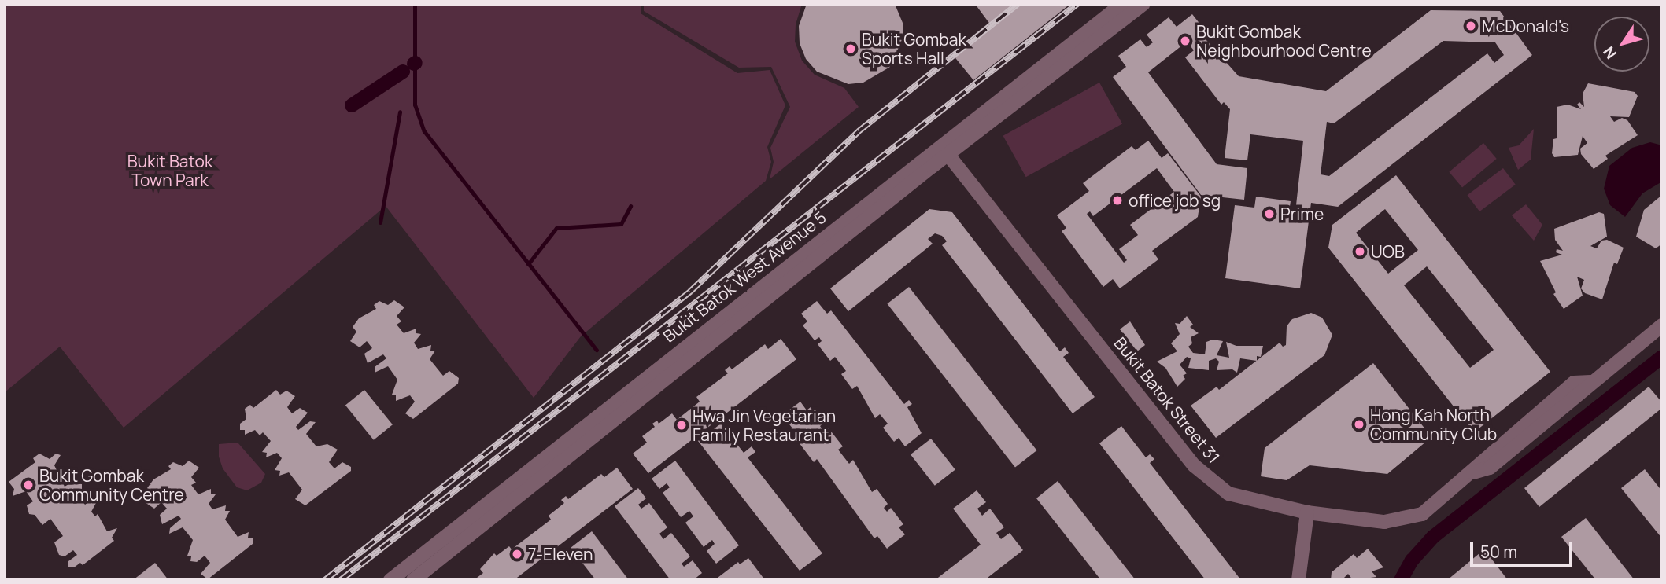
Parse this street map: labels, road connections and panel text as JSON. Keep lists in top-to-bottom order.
{
  "streets": {
    "street": ["Bukit Batok West Avenue 5", "Bukit Batok Street 31"]
  },
  "crossings": [
    ["Bukit Batok West Avenue 5", "Bukit Batok Street 31"]
  ],
  "parks": ["Bukit Batok Town Park"],
  "places": [
    "McDonald's",
    "Bukit Gombak Neighbourhood Centre",
    "Bukit Gombak Sports Hall",
    "office job sg",
    "Prime",
    "UOB",
    "Hong Kah North Community Club",
    "Hwa Jin Vegetarian Family Restaurant",
    "Bukit Gombak Community Centre",
    "7-Eleven"
  ],
  "scale_bar": "50 m",
  "north": "bottom left"
}
